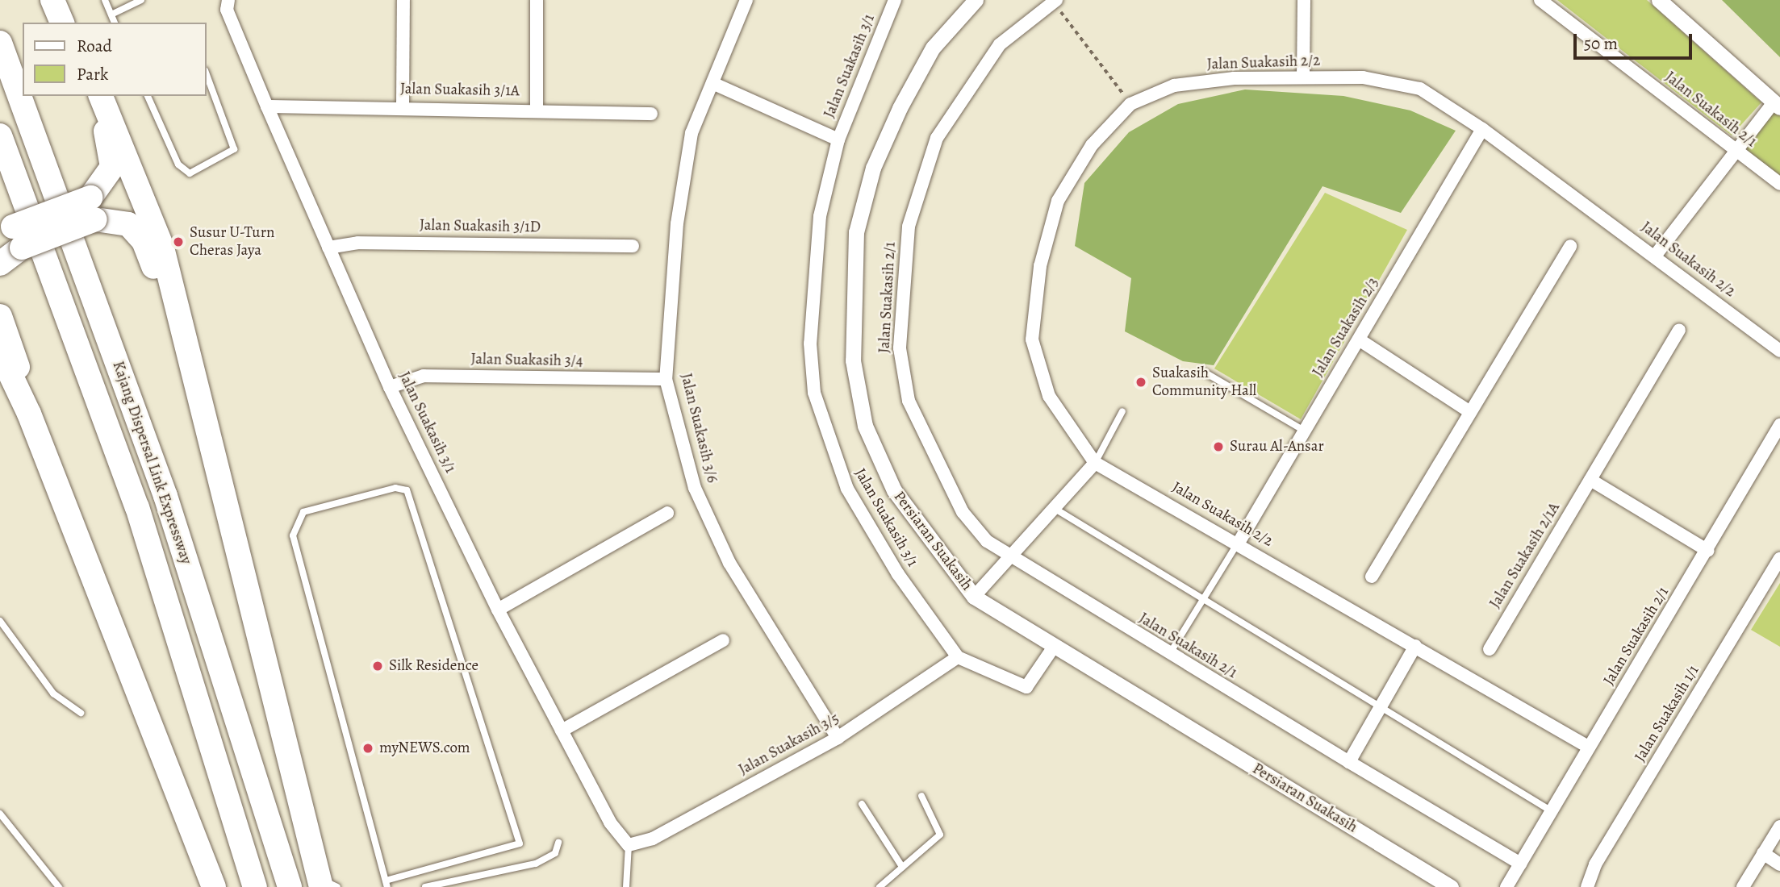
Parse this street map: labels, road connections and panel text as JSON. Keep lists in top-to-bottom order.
{
  "streets": {
    "highway": ["Kajang Dispersal Link Expressway"],
    "street": [
      "Jalan Suakasih 2/2",
      "Jalan Suakasih 3/1",
      "Jalan Suakasih 3/1A",
      "Jalan Suakasih 2/1",
      "Jalan Suakasih 3/1D",
      "Jalan Suakasih 2/3",
      "Jalan Suakasih 3/4",
      "Jalan Suakasih 3/6",
      "Persiaran Suakasih",
      "Jalan Suakasih 2/1A",
      "Jalan Suakasih 1/1",
      "Jalan Suakasih 3/5"
    ]
  },
  "crossings": [
    ["Jalan Suakasih 2/2", "Jalan Suakasih 2/1"],
    ["Jalan Suakasih 2/2", "Jalan Suakasih 2/3"],
    ["Jalan Suakasih 3/1", "Jalan Suakasih 3/1A"],
    ["Jalan Suakasih 3/1", "Jalan Suakasih 3/1D"],
    ["Jalan Suakasih 3/1", "Jalan Suakasih 3/4"],
    ["Jalan Suakasih 3/1", "Jalan Suakasih 3/5"],
    ["Jalan Suakasih 3/4", "Jalan Suakasih 3/6"],
    ["Jalan Suakasih 3/6", "Jalan Suakasih 3/5"]
  ],
  "places": [
    "Susur U-Turn Cheras Jaya",
    "Suakasih Community Hall",
    "Surau Al-Ansar",
    "Silk Residence",
    "myNEWS.com"
  ],
  "legend": ["Road", "Park"],
  "scale_bar": "50 m"
}
